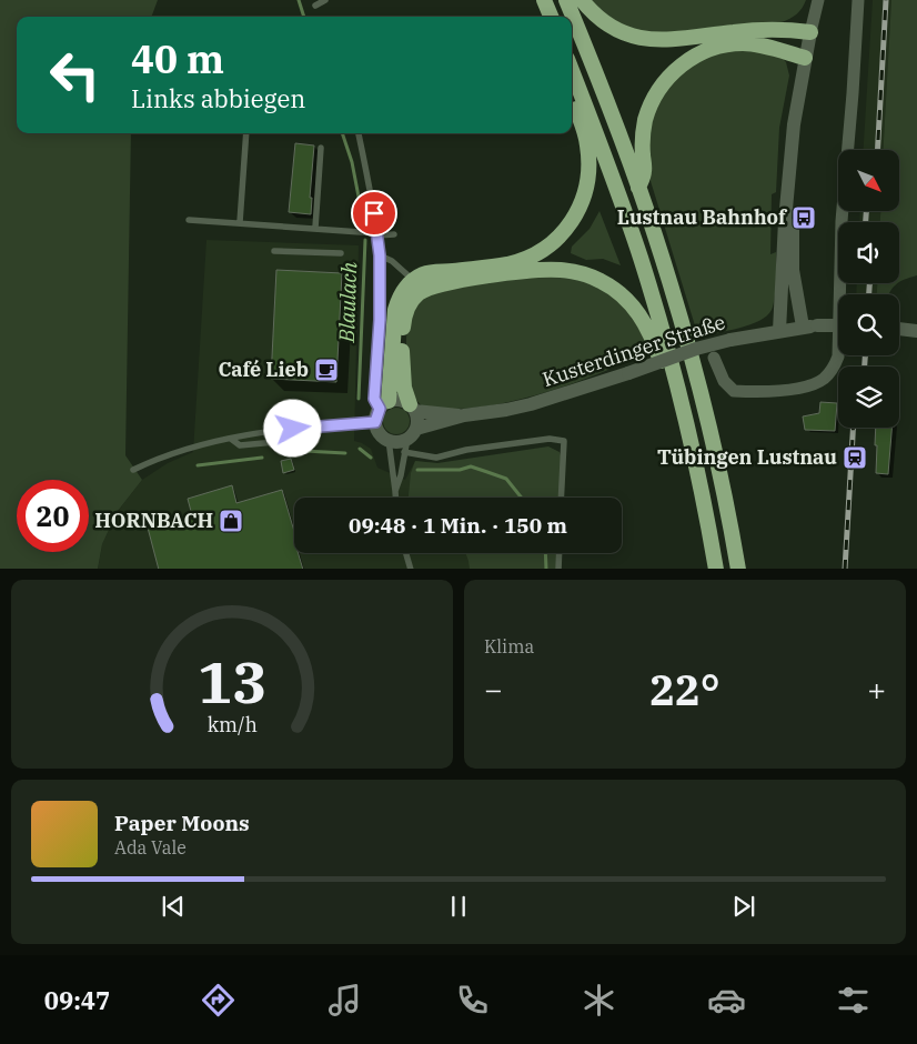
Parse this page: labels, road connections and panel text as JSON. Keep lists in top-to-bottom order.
{
  "streets": {
    "street": ["Kusterdinger Straße"]
  },
  "water": ["Blaulach"],
  "places": {
    "bus stop": ["Lustnau Bahnhof"],
    "cafe": ["Café Lieb"],
    "station": ["Tübingen Lustnau"],
    "shop": ["HORNBACH"]
  },
  "north": "bottom right",
  "page": {
    "turn": ["40 m", "Links abbiegen"],
    "limit": "20",
    "trip": "09:48 · 1 Min. · 150 m",
    "tile": "Klima",
    "heat": ["−", "22°", "+"],
    "song": ["Paper Moons", "Ada Vale"],
    "tabs": "09:47",
    "gauge": ["13", "km/h"]
  }
}
